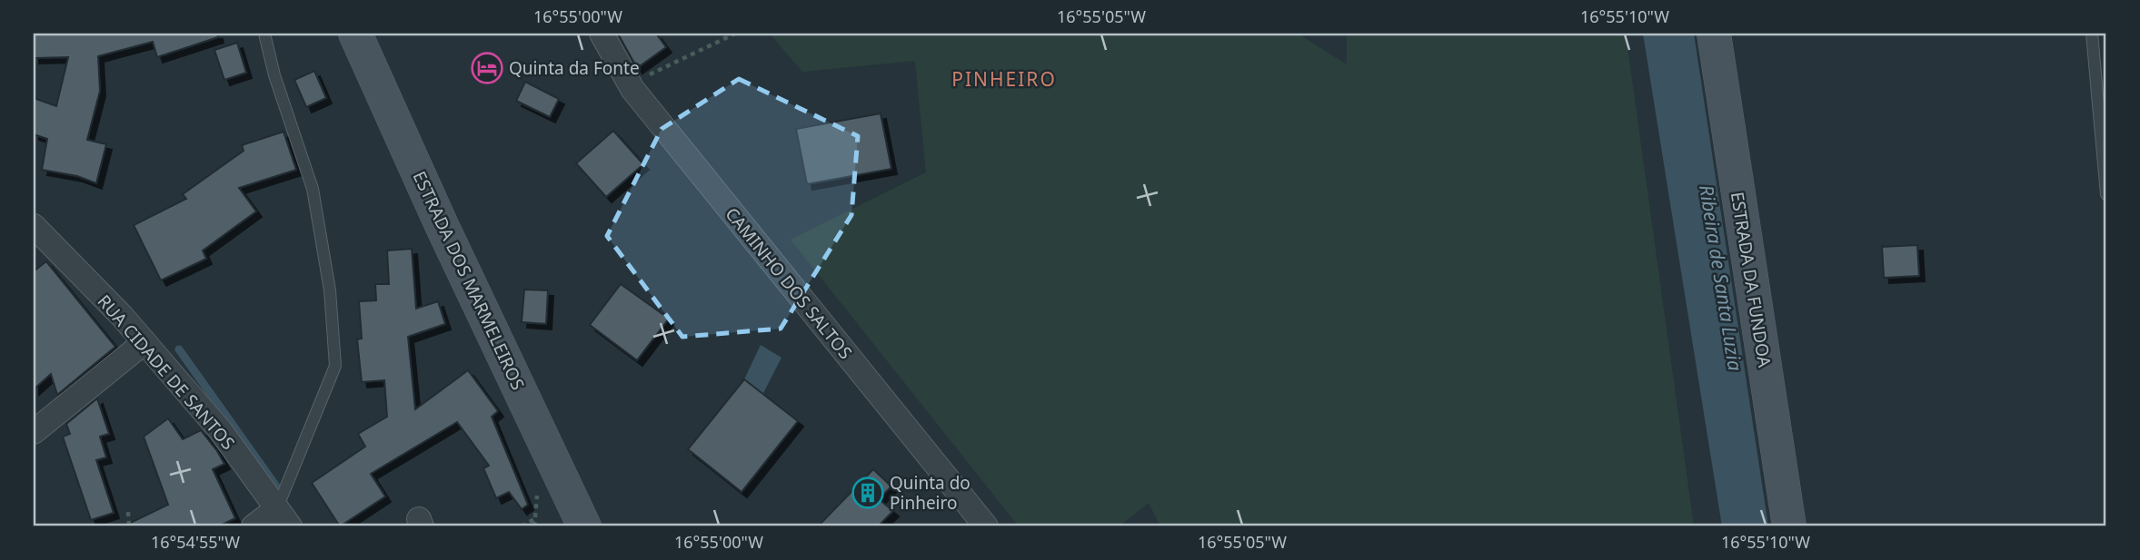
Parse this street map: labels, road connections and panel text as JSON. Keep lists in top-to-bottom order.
{
  "streets": {
    "main road": ["ESTRADA DA FUNDOA", "ESTRADA DOS MARMELEIROS"],
    "street": ["CAMINHO DOS SALTOS", "RUA CIDADE DE SANTOS"]
  },
  "districts": ["PINHEIRO"],
  "water": ["Ribeira de Santa Luzia"],
  "places": {
    "hotel": ["Quinta da Fonte"],
    "building": ["Quinta do Pinheiro"]
  },
  "coordinates": [
    "16°55'00\"W",
    "16°55'05\"W",
    "16°55'10\"W",
    "16°54'55\"W"
  ]
}
